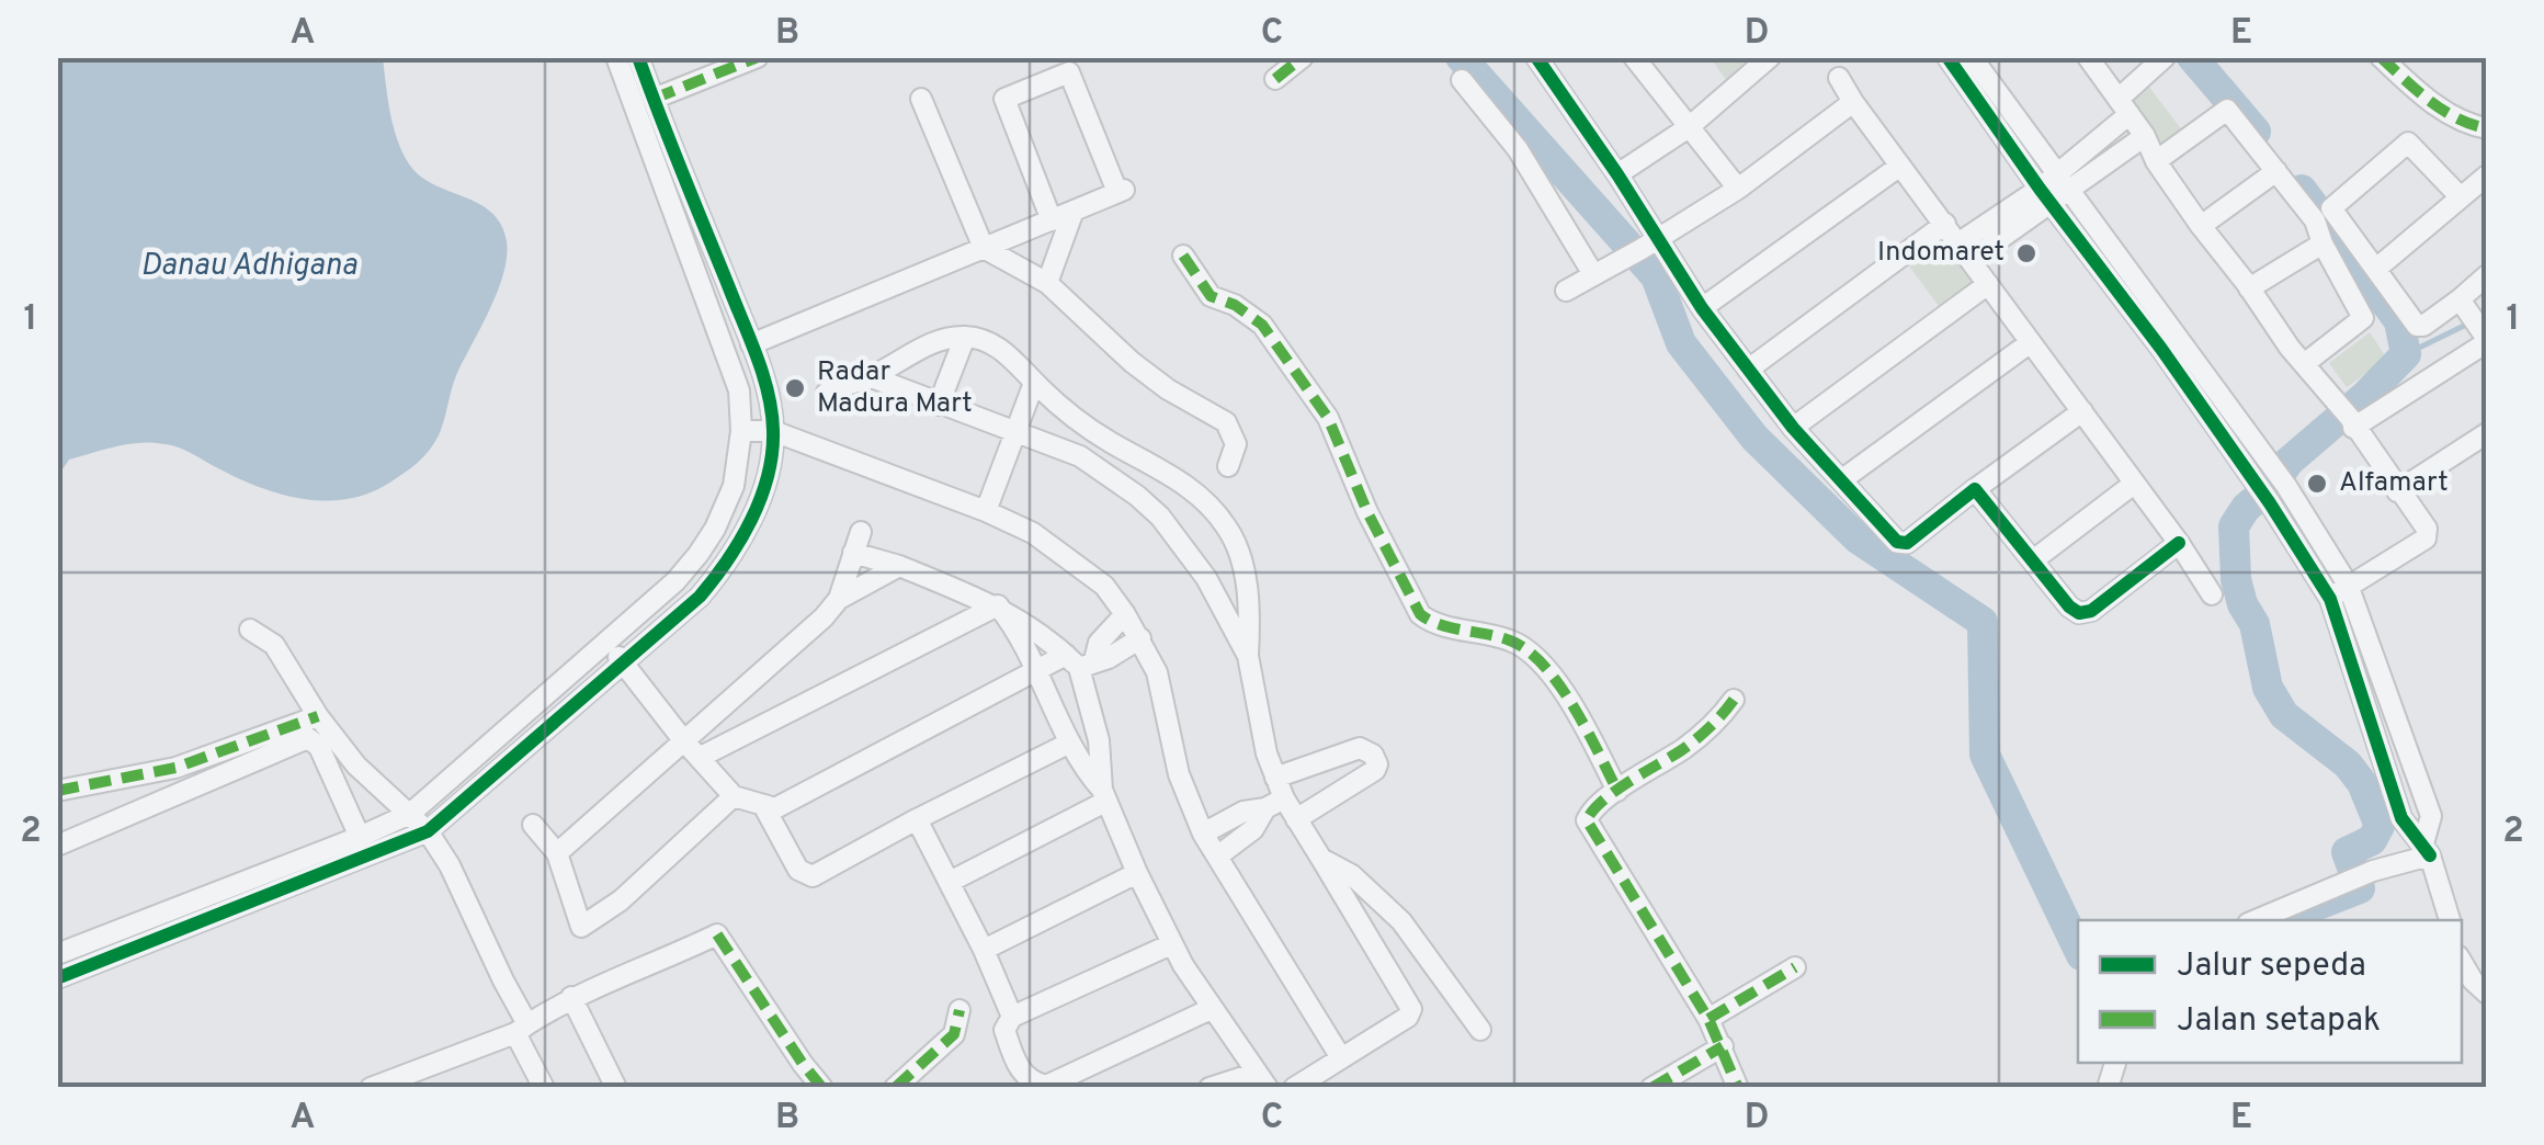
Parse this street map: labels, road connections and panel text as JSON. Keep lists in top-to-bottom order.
{
  "water": ["Danau Adhigana"],
  "places": ["Indomaret", "Radar Madura Mart", "Alfamart"],
  "legend": ["Jalur sepeda", "Jalan setapak"],
  "grid": {
    "columns": [
      "A",
      "B",
      "C",
      "D",
      "E"
    ],
    "rows": ["1", "2"]
  }
}
